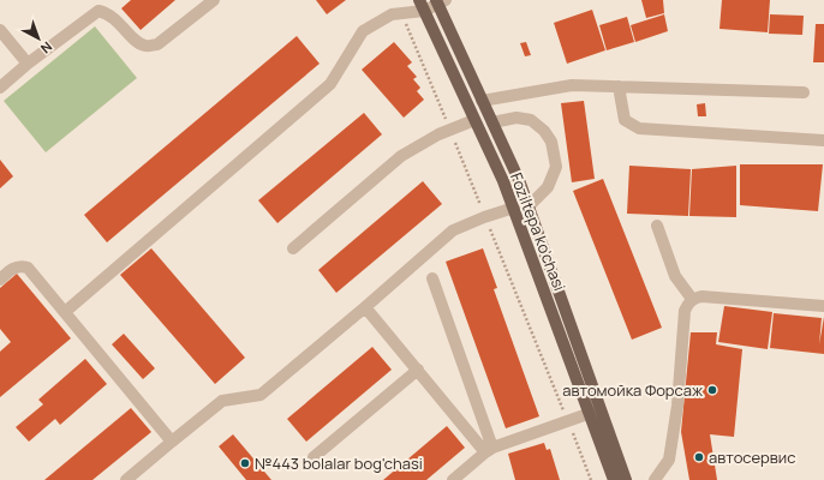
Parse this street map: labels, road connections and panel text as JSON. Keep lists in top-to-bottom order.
{
  "streets": {
    "main road": ["Foziltepa ko'chasi"]
  },
  "places": ["автомойка Форсаж", "автосервис", "№443 bolalar bog'chasi"],
  "north": "bottom right"
}
